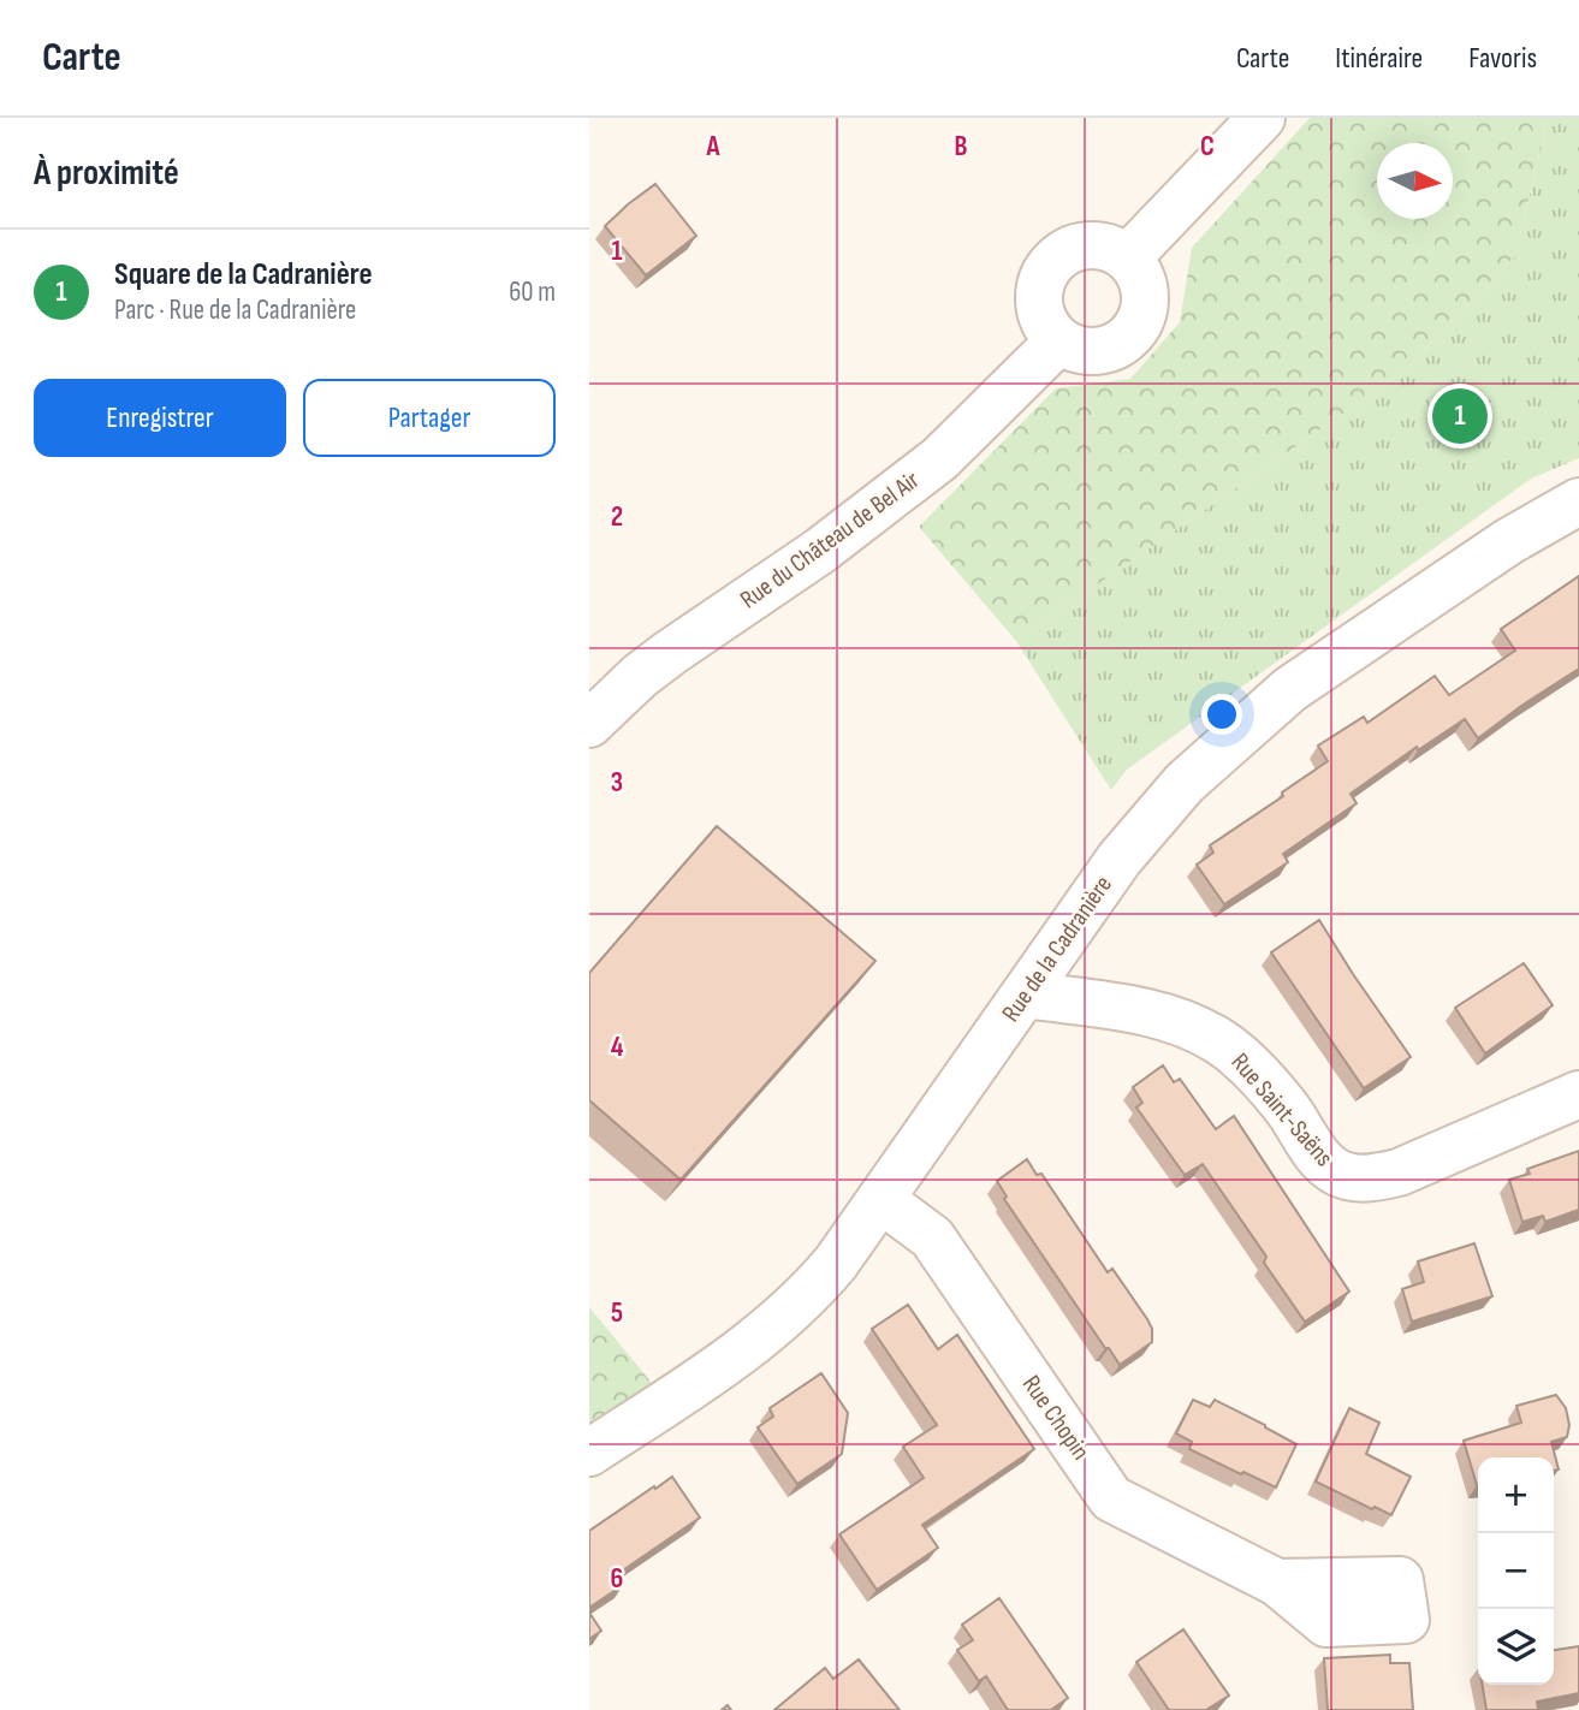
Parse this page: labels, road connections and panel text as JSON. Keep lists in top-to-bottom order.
{
  "streets": {
    "street": [
      "Rue du Château de Bel Air",
      "Rue de la Cadranière",
      "Rue Saint-Saëns",
      "Rue Chopin"
    ]
  },
  "crossings": [
    ["Rue de la Cadranière", "Rue Saint-Saëns"],
    ["Rue de la Cadranière", "Rue Chopin"]
  ],
  "north": "right",
  "page": {
    "header": "Carte",
    "nav": ["Carte", "Itinéraire", "Favoris"],
    "heading": "À proximité",
    "list": [
      {
        "mark": "1",
        "name": "Square de la Cadranière",
        "note": "Parc · Rue de la Cadranière",
        "value": "60 m"
      }
    ],
    "buttons": ["Enregistrer", "Partager"],
    "pins": "1",
    "map_buttons": ["+", "−"]
  },
  "grid": {
    "columns": ["A", "B", "C"],
    "rows": [
      "1",
      "2",
      "3",
      "4",
      "5",
      "6"
    ]
  }
}
